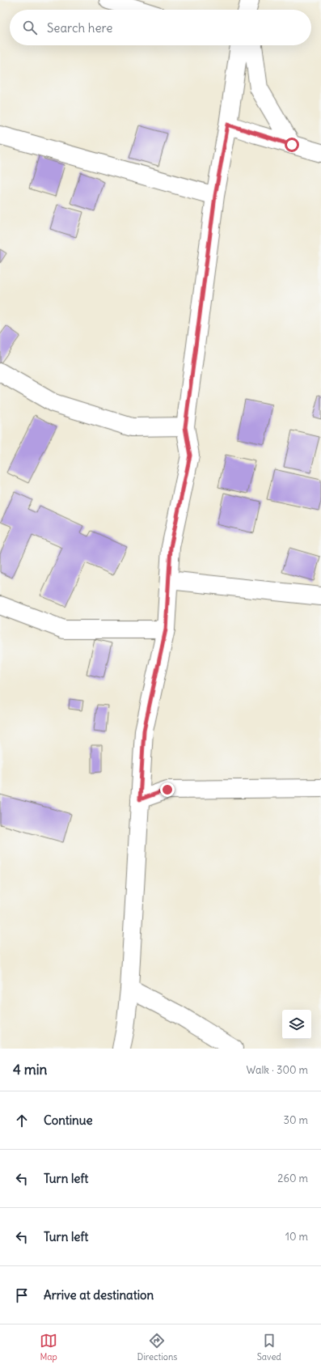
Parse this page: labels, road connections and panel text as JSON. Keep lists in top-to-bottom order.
{
  "page": {
    "search": "Search here",
    "heading": ["4 min", "Walk · 300 m"],
    "list": [
      ["Continue", "30 m"],
      ["Turn left", "260 m"],
      ["Turn left", "10 m"],
      "Arrive at destination"
    ],
    "nav": ["Map", "Directions", "Saved"]
  }
}
